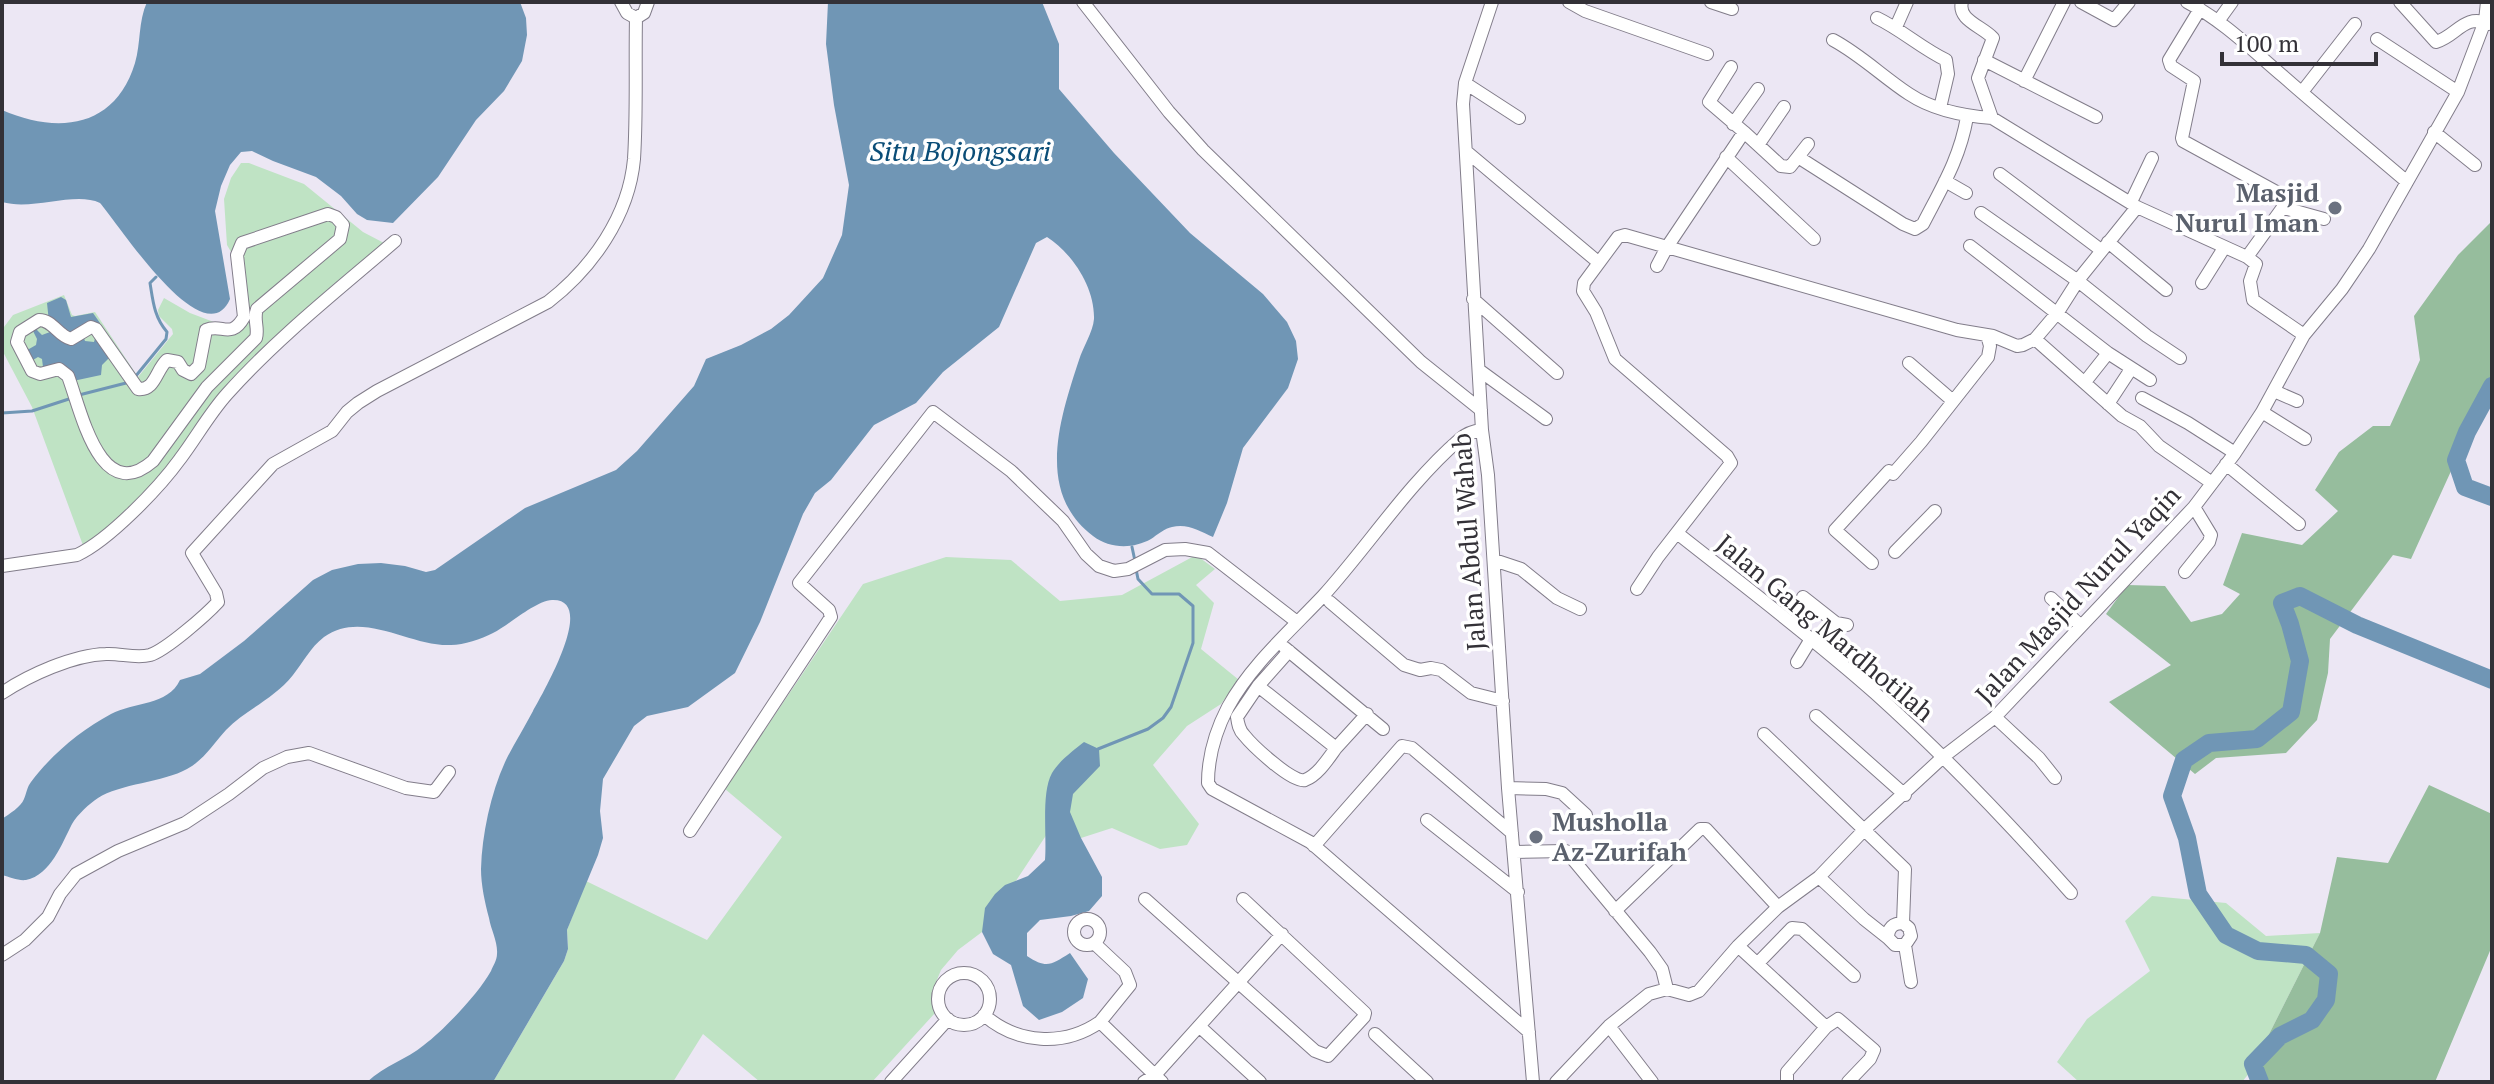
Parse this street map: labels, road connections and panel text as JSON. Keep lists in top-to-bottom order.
{
  "streets": {
    "street": ["Jalan Abdul Wahab", "Jalan Masjid Nurul Yaqin", "Jalan Gang Mardhotilah"]
  },
  "crossings": [
    ["Jalan Masjid Nurul Yaqin", "Jalan Gang Mardhotilah"]
  ],
  "water": ["Situ Bojongsari"],
  "places": ["Masjid Nurul Iman", "Musholla Az-Zurifah"],
  "scale_bar": "100 m"
}
